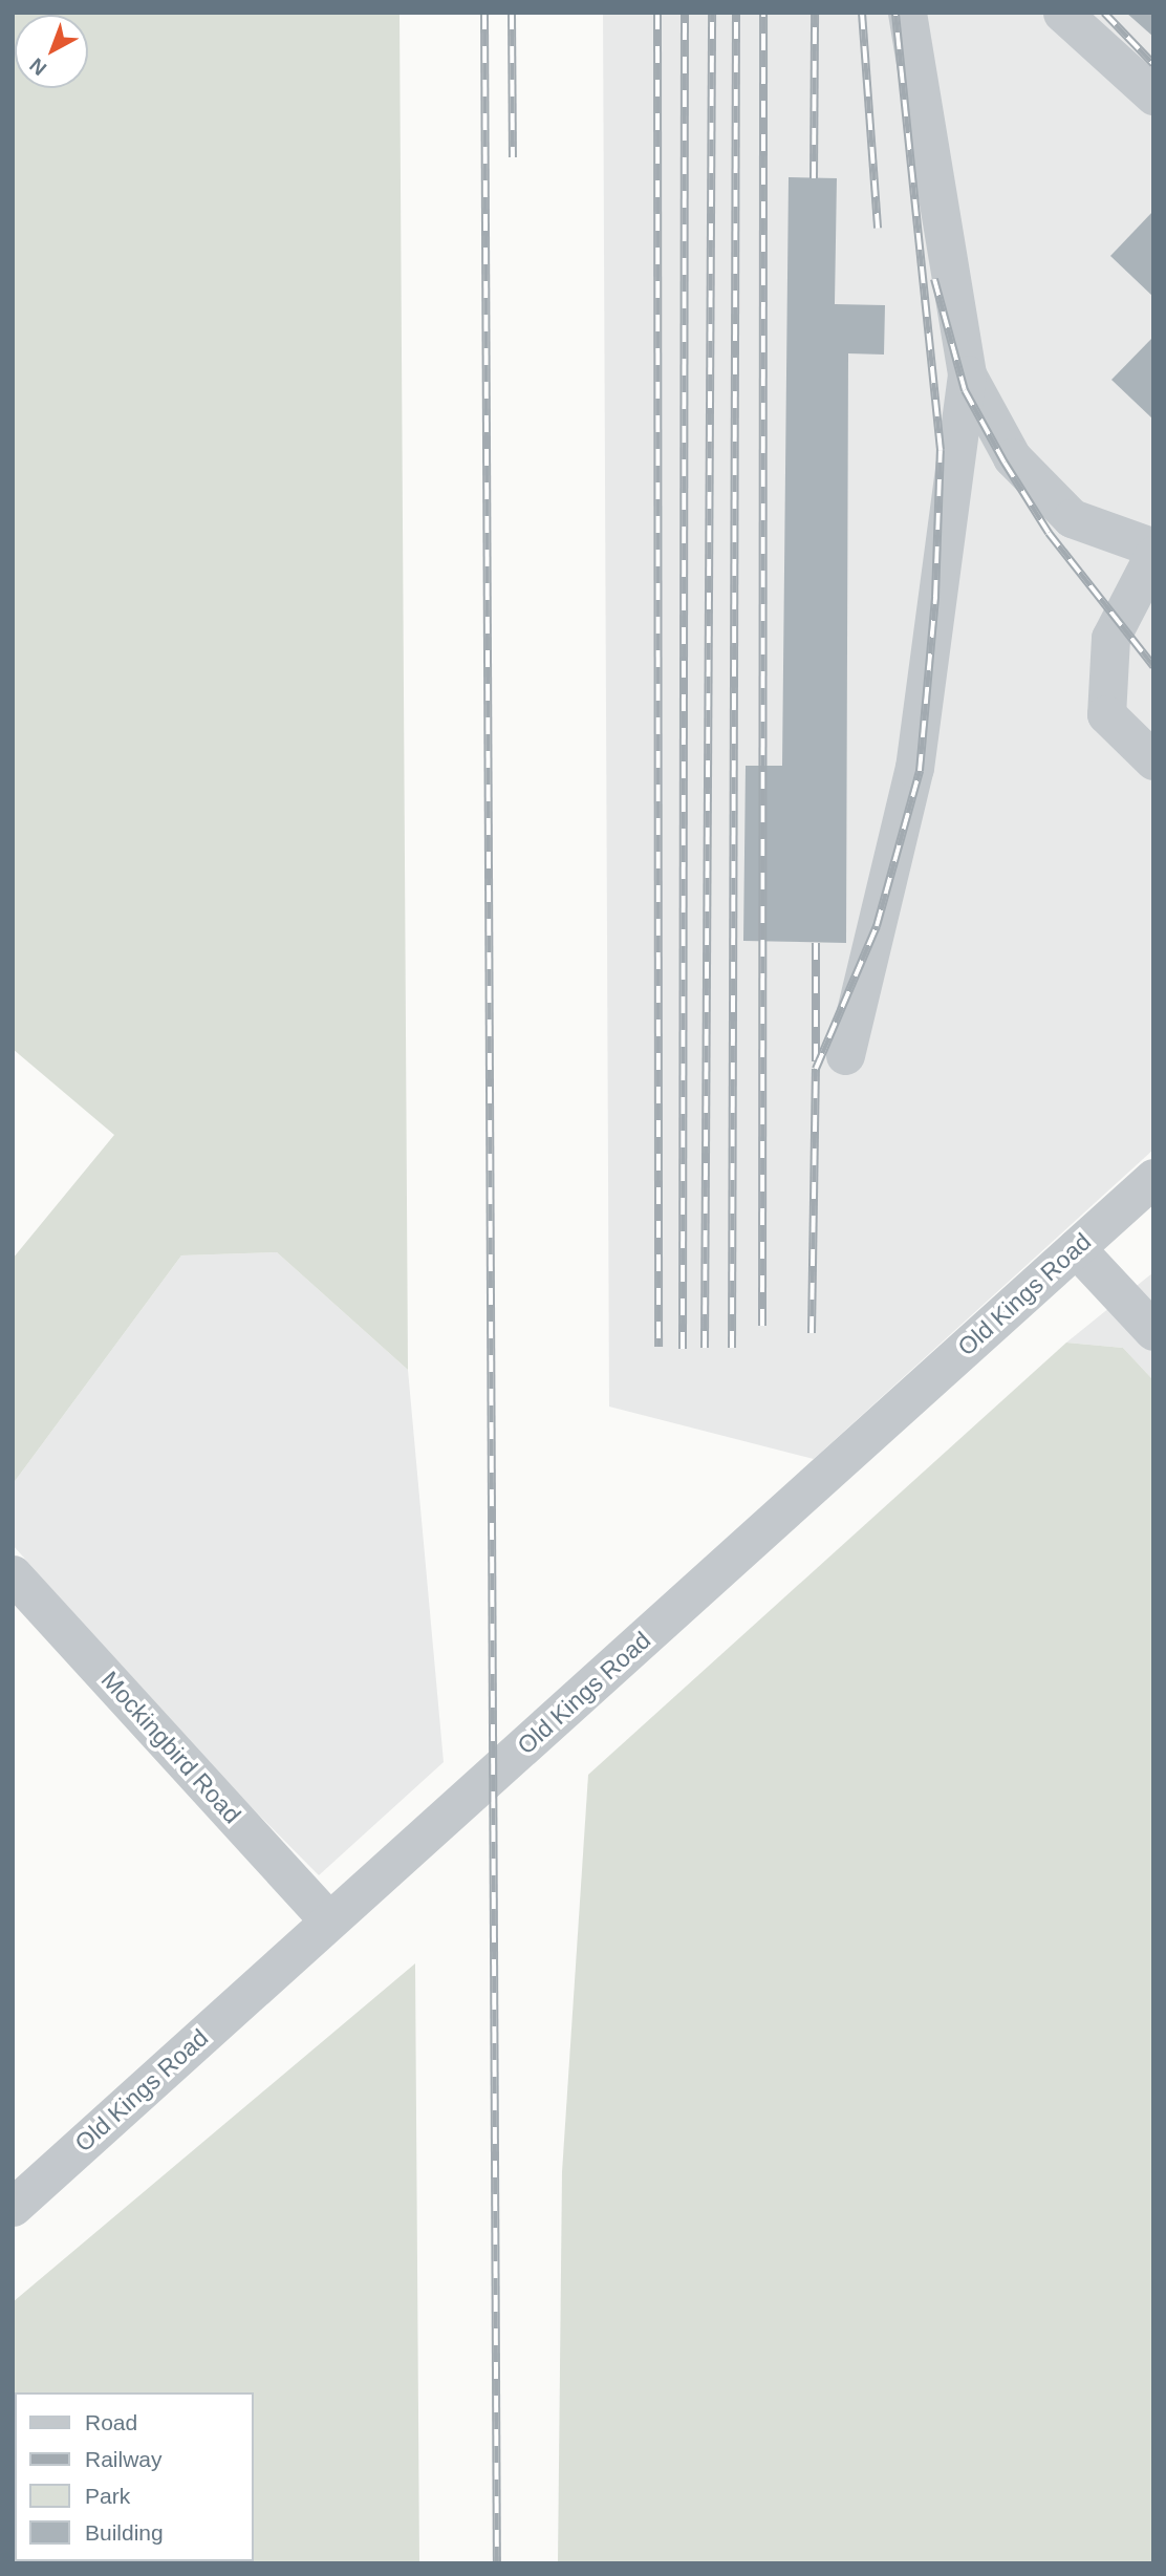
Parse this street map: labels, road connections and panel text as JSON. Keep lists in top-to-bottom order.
{
  "streets": {
    "street": ["Old Kings Road", "Mockingbird Road"]
  },
  "crossings": [
    ["Old Kings Road", "Mockingbird Road"]
  ],
  "legend": [
    "Road",
    "Railway",
    "Park",
    "Building"
  ],
  "north": "bottom left"
}
